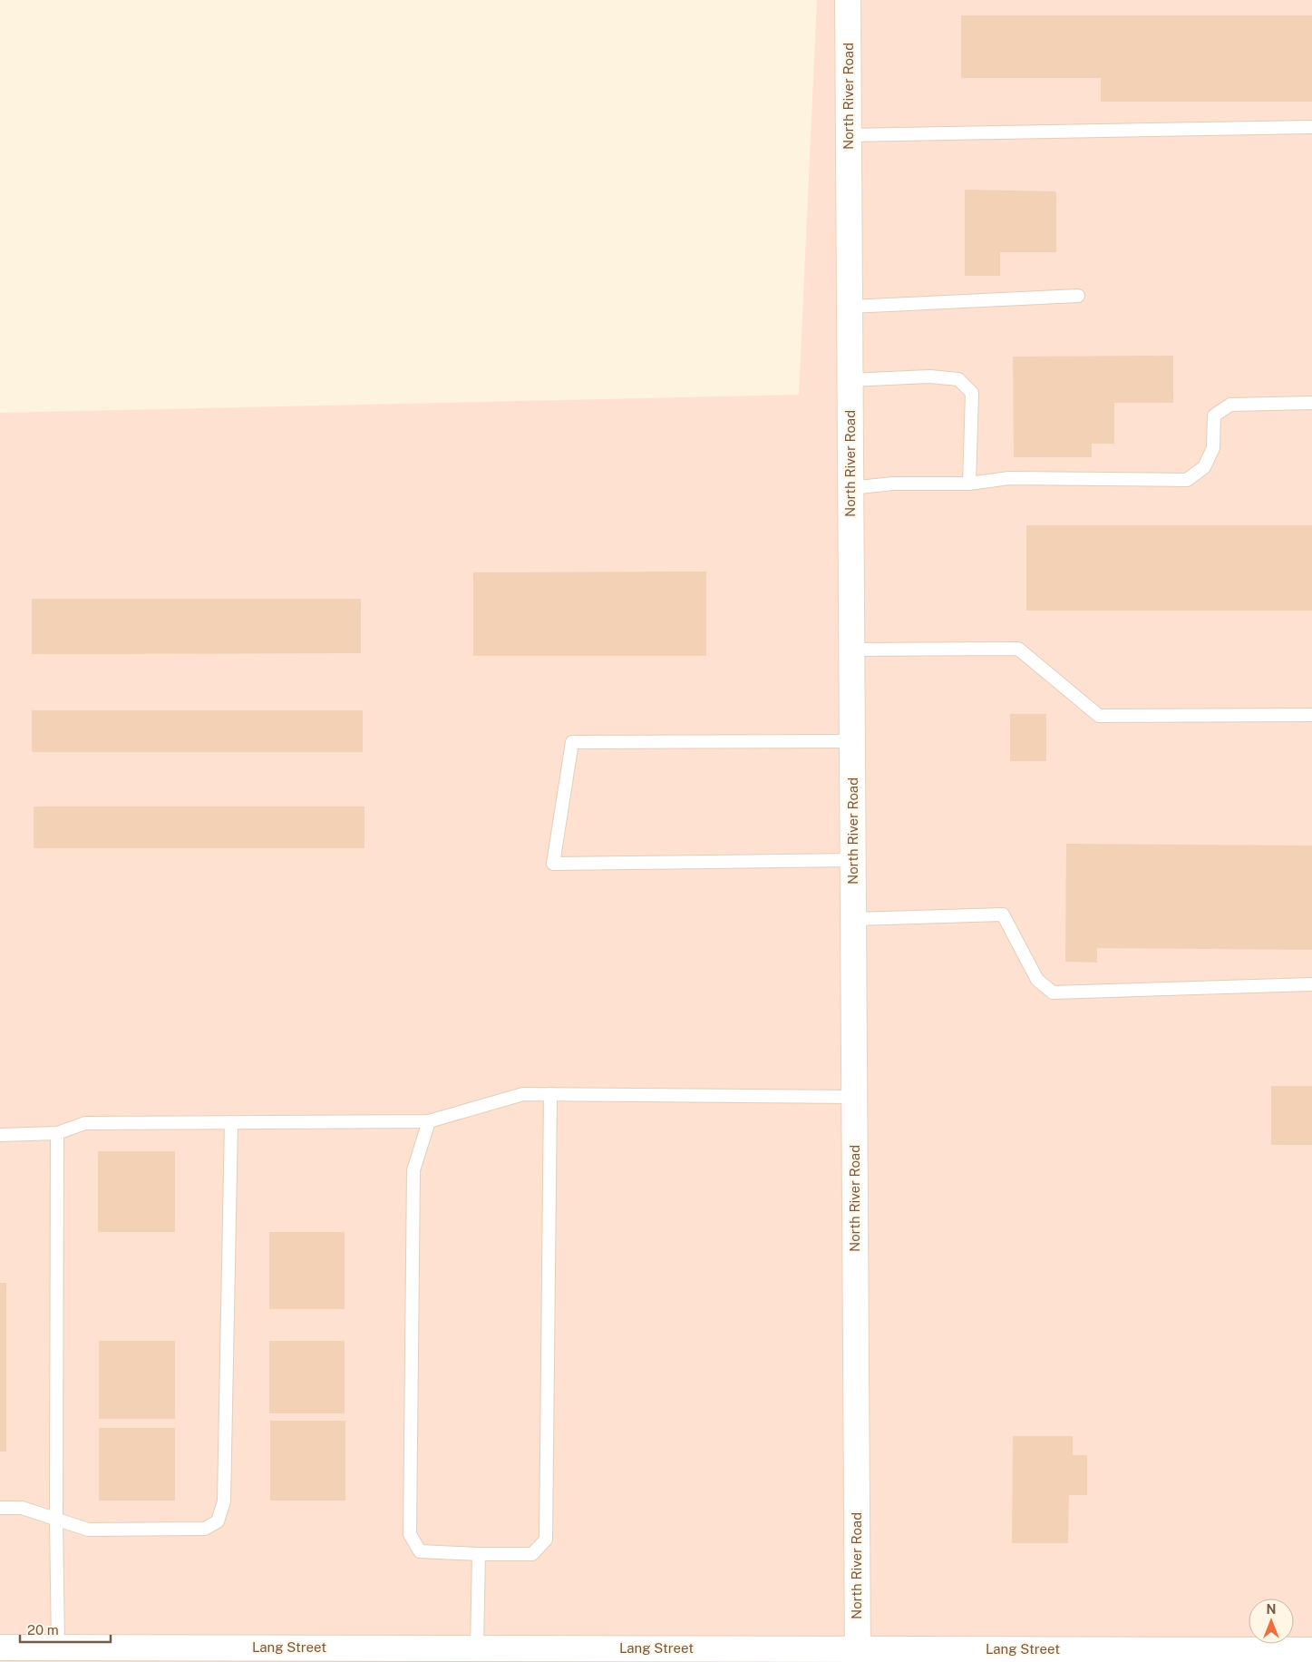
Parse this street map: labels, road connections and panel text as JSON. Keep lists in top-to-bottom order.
{
  "streets": {
    "street": ["North River Road", "Lang Street"]
  },
  "crossings": [
    ["North River Road", "Lang Street"]
  ],
  "scale_bar": "20 m",
  "north": "top"
}
